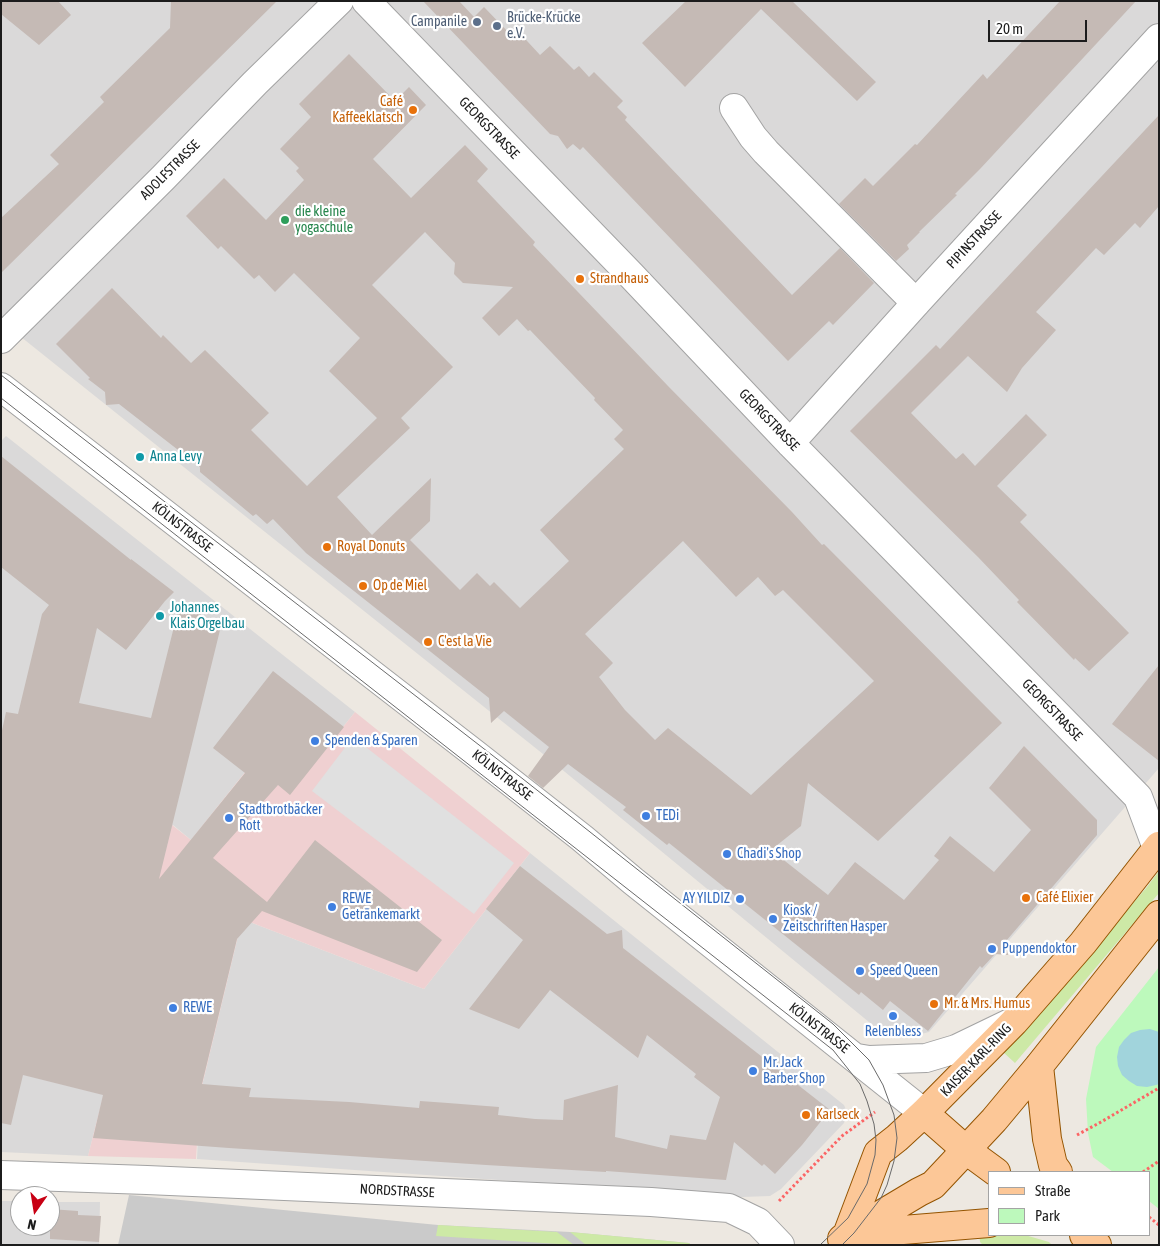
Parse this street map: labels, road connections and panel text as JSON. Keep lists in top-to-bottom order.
{
  "streets": {
    "main road": ["KÖLNSTRASSE", "KAISER-KARL-RING"],
    "street": [
      "GEORGSTRASSE",
      "ADOLFSTRASSE",
      "PIPINSTRASSE",
      "NORDSTRASSE"
    ]
  },
  "crossings": [
    ["GEORGSTRASSE", "PIPINSTRASSE"],
    ["GEORGSTRASSE", "KAISER-KARL-RING"],
    ["KÖLNSTRASSE", "KAISER-KARL-RING"]
  ],
  "places": [
    "Campanile",
    "Brücke-Krücke e.V.",
    "Café Kaffeeklatsch",
    "die kleine yogaschule",
    "Strandhaus",
    "Anna Levy",
    "Royal Donuts",
    "Op de Miel",
    "Johannes Klais Orgelbau",
    "C'est la Vie",
    "Spenden & Sparen",
    "TEDi",
    "Stadtbrotbäcker Rott",
    "Chadi's Shop",
    "Café Elixier",
    "AY YILDIZ",
    "REWE Getränkemarkt",
    "Kiosk / Zeitschriften Hasper",
    "Puppendoktor",
    "Speed Queen",
    "Mr. & Mrs. Humus",
    "REWE",
    "Relenbless",
    "Mr. Jack Barber Shop",
    "Karlseck"
  ],
  "legend": ["Straße", "Park"],
  "scale_bar": "20 m",
  "north": "bottom"
}
